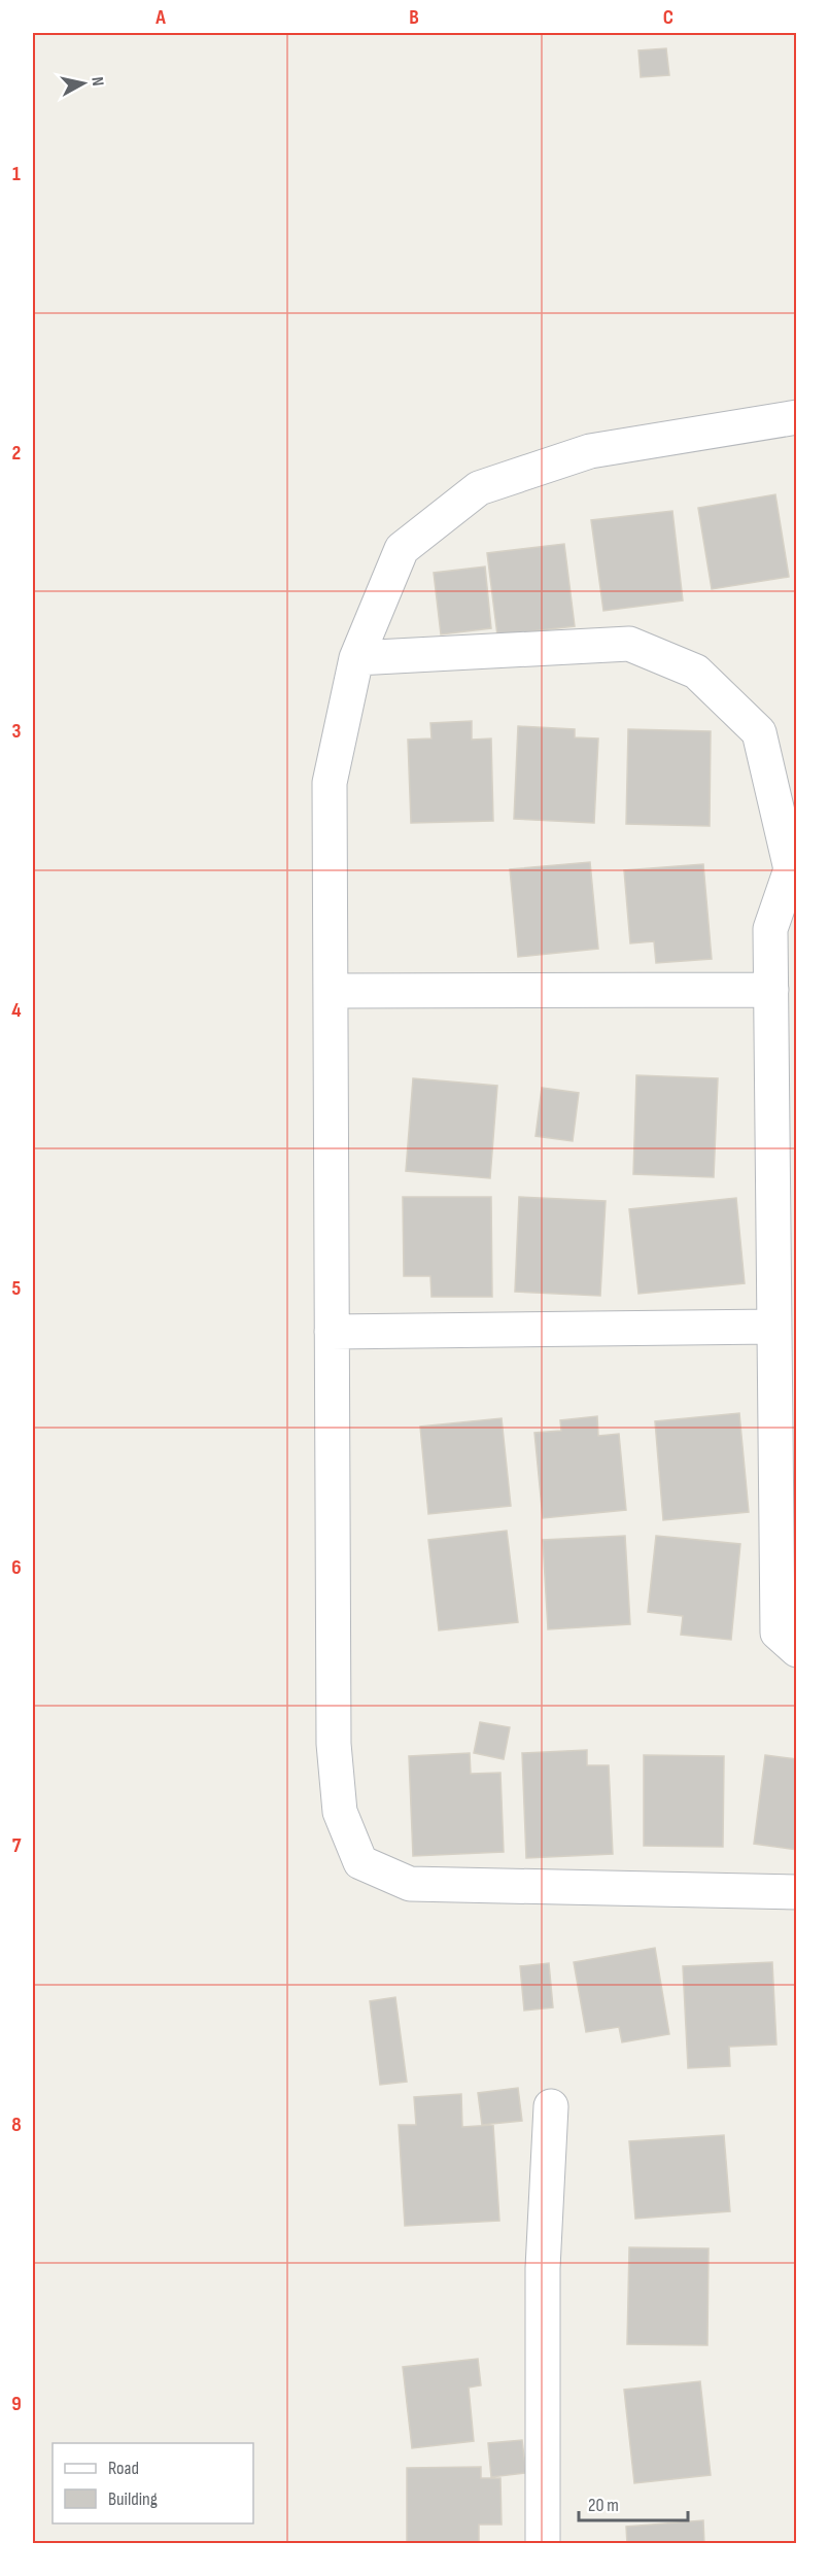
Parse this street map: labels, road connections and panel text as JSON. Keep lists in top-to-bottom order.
{
  "legend": ["Road", "Building"],
  "scale_bar": "20 m",
  "north": "right",
  "grid": {
    "columns": ["A", "B", "C"],
    "rows": [
      "1",
      "2",
      "3",
      "4",
      "5",
      "6",
      "7",
      "8",
      "9"
    ]
  }
}
